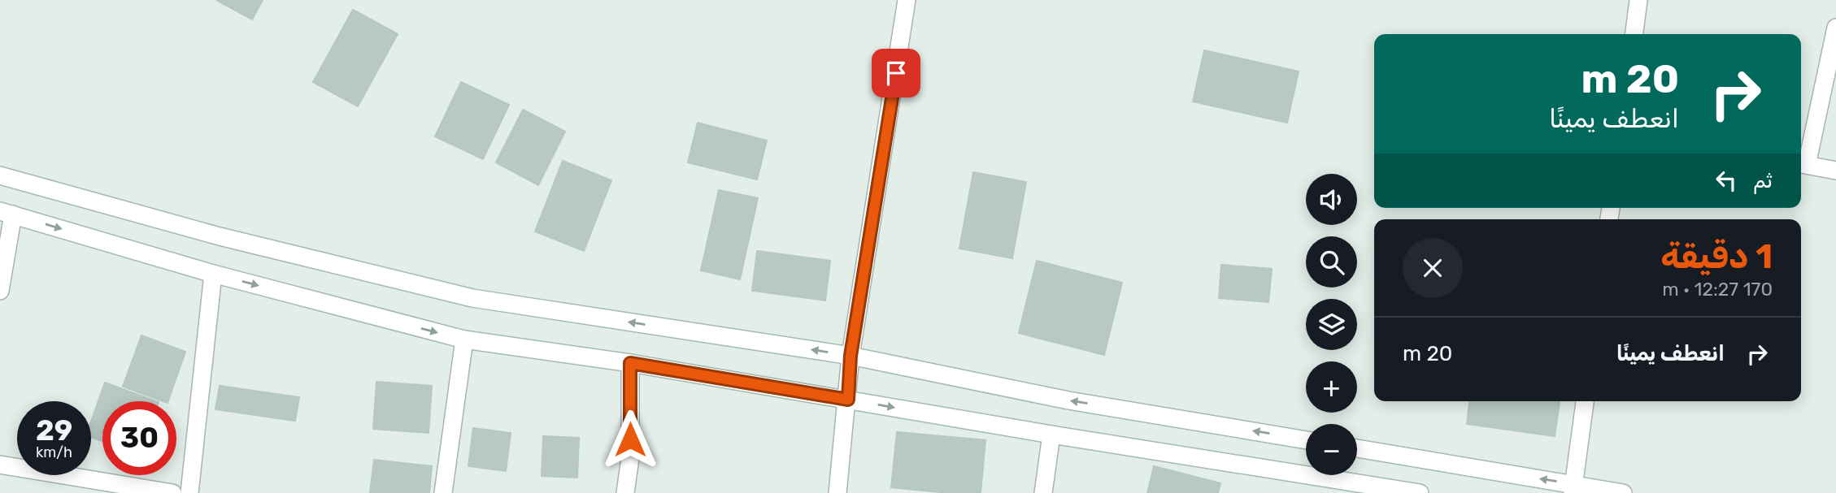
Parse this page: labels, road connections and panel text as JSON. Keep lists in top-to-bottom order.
{
  "page": {
    "turn": ["20 m", "انعطف يمينًا"],
    "then": "ثم",
    "map_buttons": ["+", "−"],
    "heading": ["1 دقيقة", "170 m · 12:27"],
    "list": [
      {
        "name": "انعطف يمينًا",
        "value": "20 m"
      }
    ],
    "speed": "29 km/h",
    "limit": "30"
  }
}
